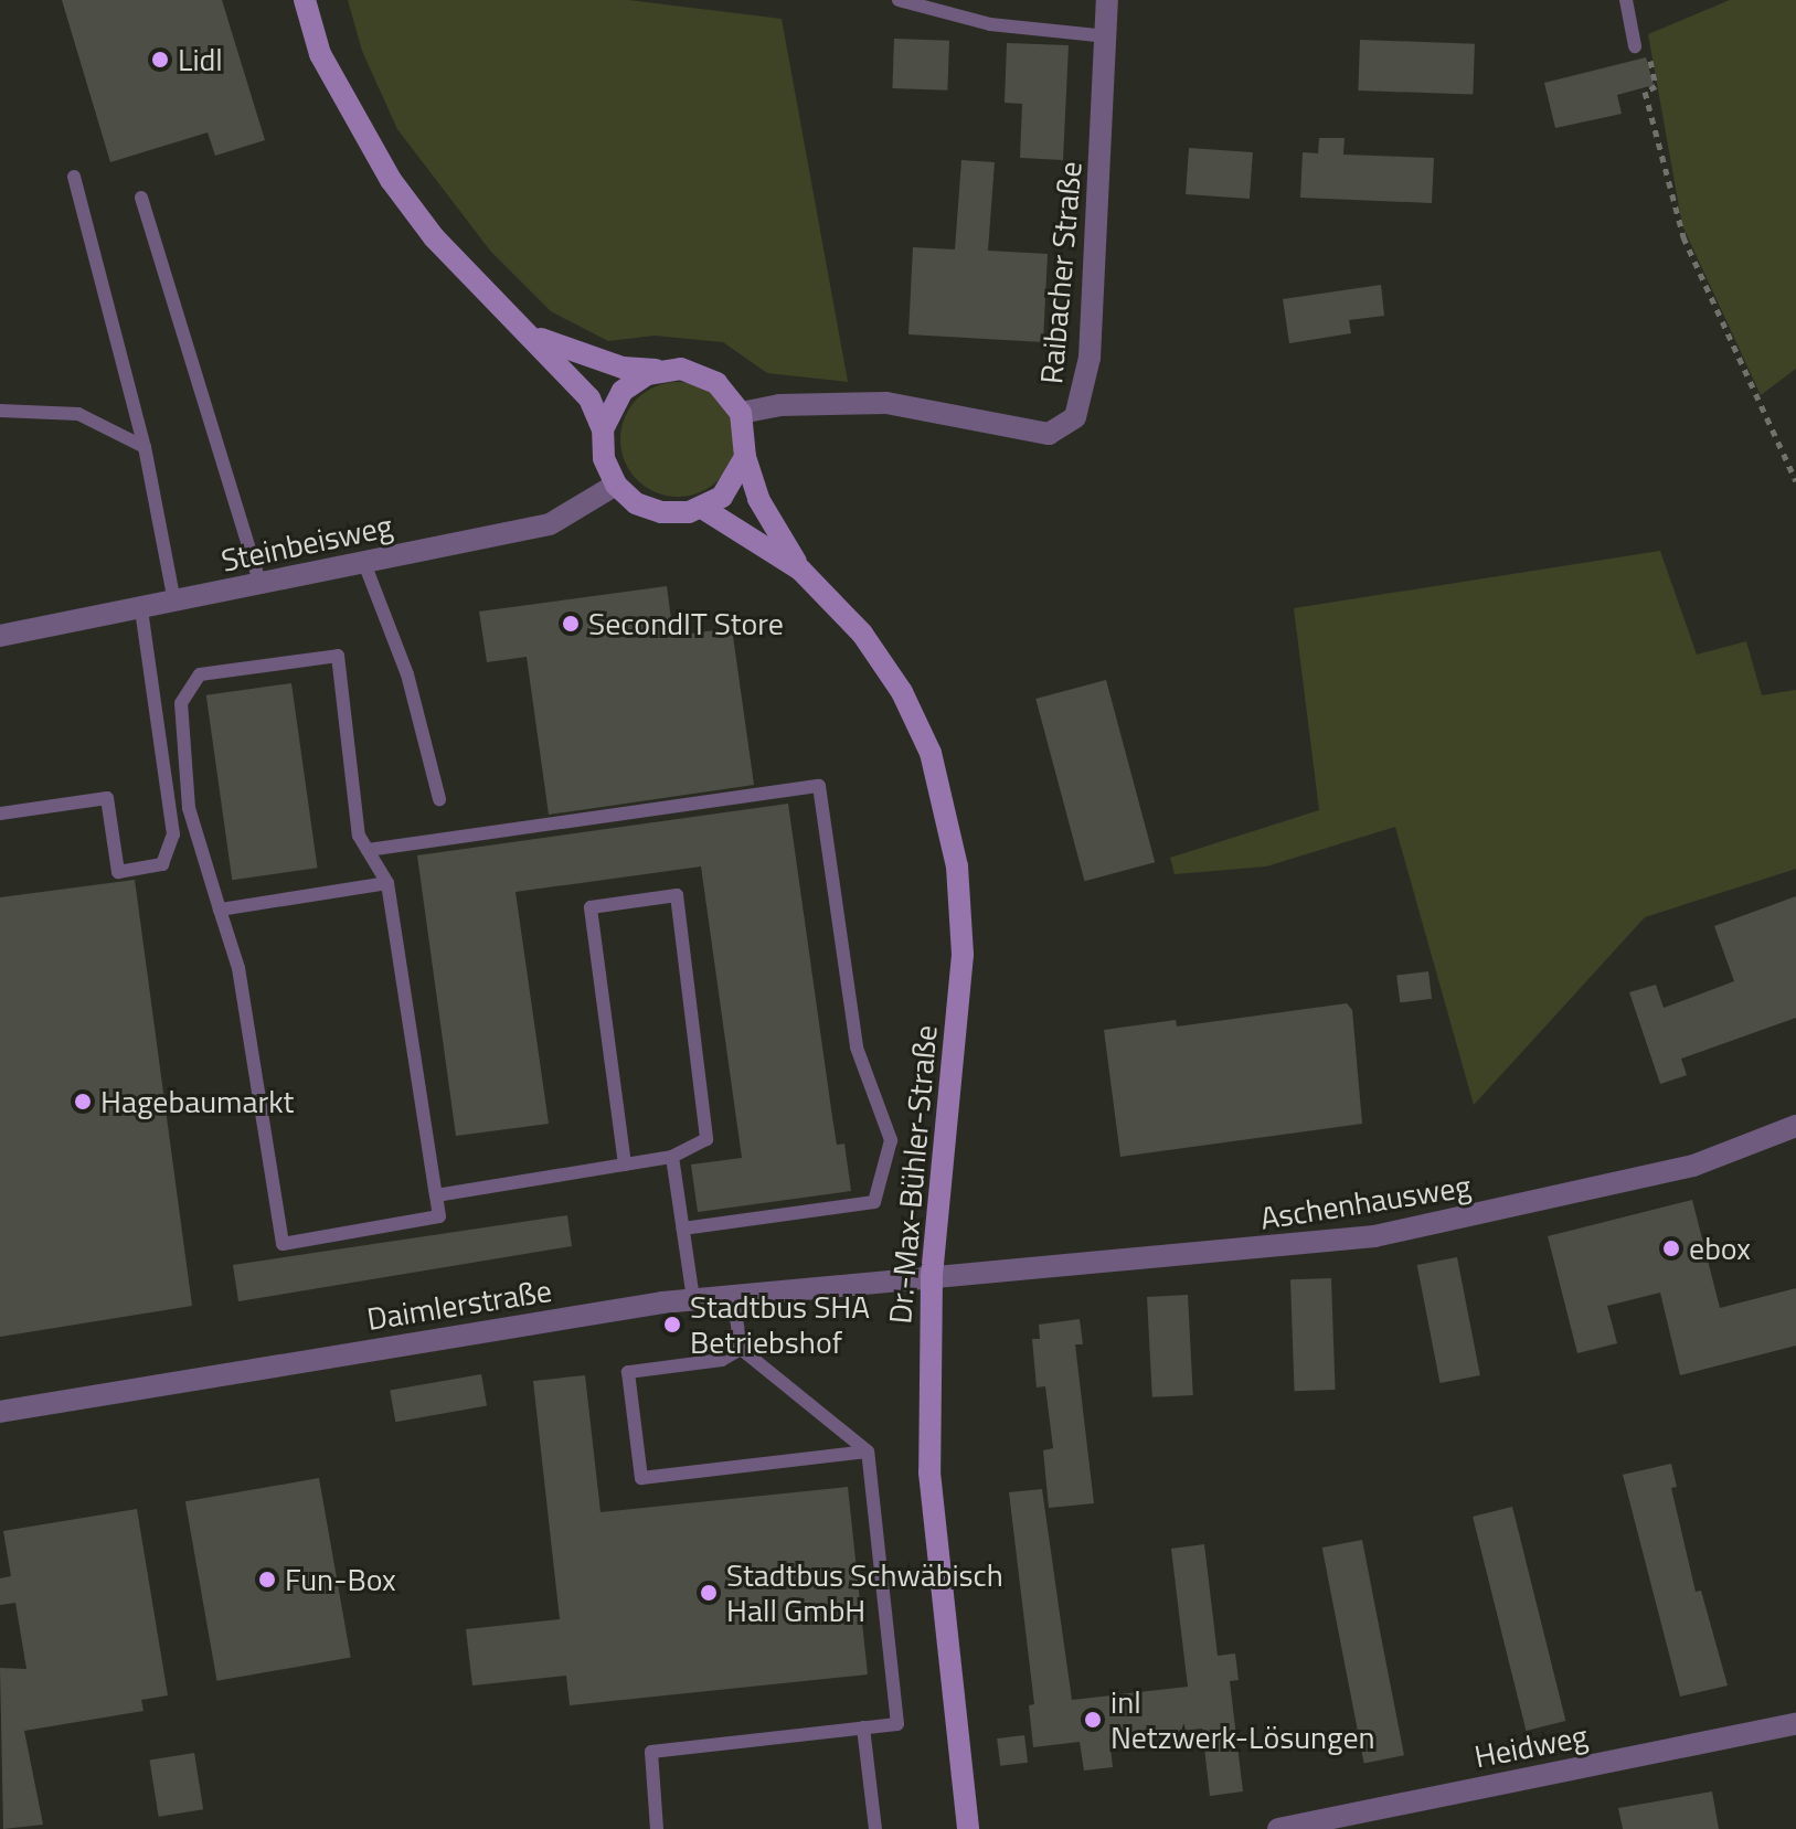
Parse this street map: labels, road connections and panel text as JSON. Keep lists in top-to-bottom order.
{
  "streets": {
    "street": [
      "Raibacher Straße",
      "Steinbeisweg",
      "Dr.-Max-Bühler-Straße",
      "Aschenhausweg",
      "Daimlerstraße",
      "Heidweg"
    ]
  },
  "crossings": [
    ["Raibacher Straße", "Steinbeisweg"],
    ["Raibacher Straße", "Dr.-Max-Bühler-Straße"],
    ["Steinbeisweg", "Dr.-Max-Bühler-Straße"],
    ["Dr.-Max-Bühler-Straße", "Aschenhausweg"],
    ["Dr.-Max-Bühler-Straße", "Daimlerstraße"],
    ["Aschenhausweg", "Daimlerstraße"]
  ],
  "places": [
    "Lidl",
    "SecondIT Store",
    "Hagebaumarkt",
    "ebox",
    "Stadtbus SHA Betriebshof",
    "Fun-Box",
    "Stadtbus Schwäbisch Hall GmbH",
    "inl Netzwerk-Lösungen"
  ]
}
